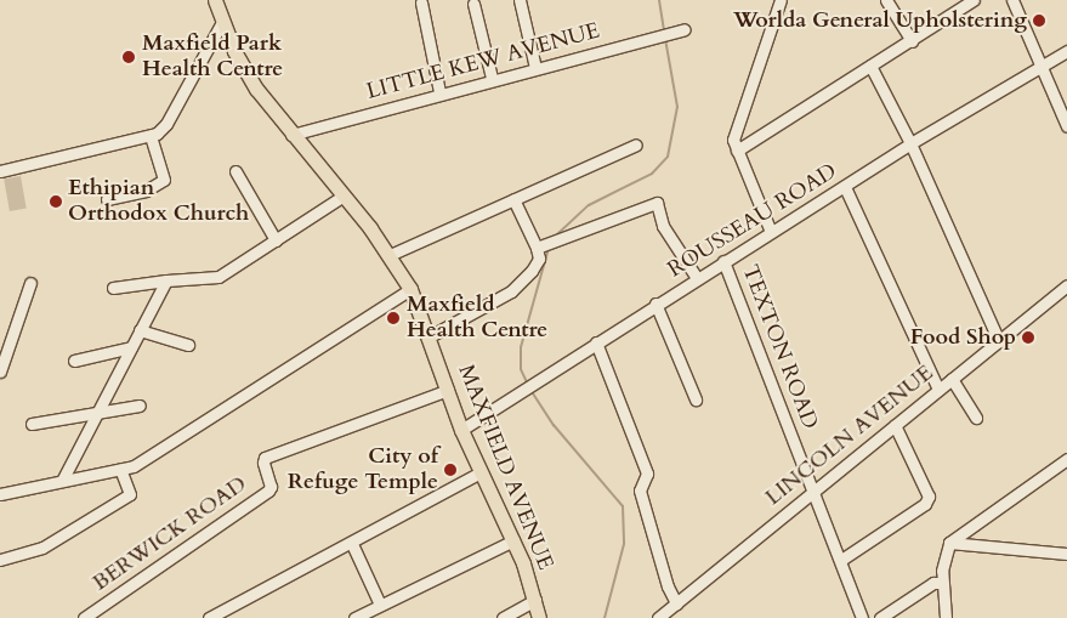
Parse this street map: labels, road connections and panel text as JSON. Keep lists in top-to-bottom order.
{
  "streets": {
    "main road": ["MAXFIELD AVENUE"],
    "street": [
      "LITTLE KEW AVENUE",
      "ROUSSEAU ROAD",
      "TEXTON ROAD",
      "LINCOLN AVENUE",
      "BERWICK ROAD"
    ]
  },
  "crossings": [
    ["LITTLE KEW AVENUE", "MAXFIELD AVENUE"],
    ["ROUSSEAU ROAD", "TEXTON ROAD"],
    ["ROUSSEAU ROAD", "MAXFIELD AVENUE"],
    ["TEXTON ROAD", "LINCOLN AVENUE"],
    ["MAXFIELD AVENUE", "BERWICK ROAD"]
  ],
  "places": [
    "Worlda General Upholstering",
    "Maxfield Park Health Centre",
    "Ethipian Orthodox Church",
    "Maxfield Health Centre",
    "Food Shop",
    "City of Refuge Temple"
  ]
}
